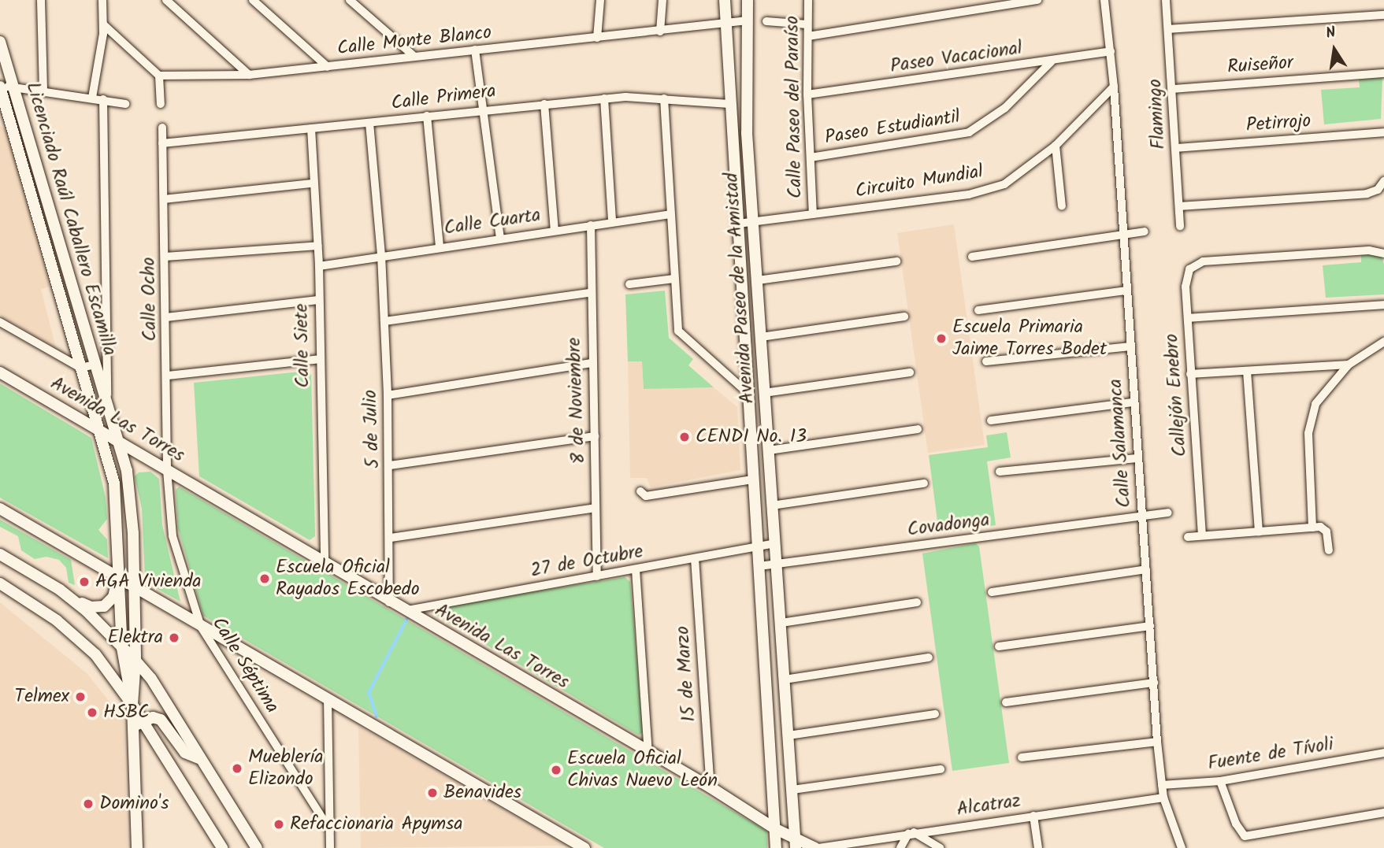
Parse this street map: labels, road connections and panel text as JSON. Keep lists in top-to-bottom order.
{
  "streets": {
    "street": [
      "Calle Monte Blanco",
      "Paseo Vacacional",
      "Ruiseñor",
      "Calle Primera",
      "Calle Paseo del Paraíso",
      "Flamingo",
      "Petirrojo",
      "Paseo Estudiantil",
      "Circuito Mundial",
      "Licenciado Raúl Caballero Escamilla",
      "Calle Cuarta",
      "Avenida Paseo de la Amistad",
      "Calle Ocho",
      "Calle Siete",
      "Callejón Enebro",
      "8 de Noviembre",
      "Avenida Las Torres",
      "5 de Julio",
      "Calle Salamanca",
      "Covadonga",
      "27 de Octubre",
      "Calle Séptima",
      "15 de Marzo",
      "Fuente de Tívoli",
      "Alcatraz"
    ]
  },
  "crossings": [
    ["Calle Monte Blanco", "Avenida Paseo de la Amistad"],
    ["Paseo Vacacional", "Calle Paseo del Paraíso"],
    ["Paseo Vacacional", "Paseo Estudiantil"],
    ["Ruiseñor", "Flamingo"],
    ["Calle Primera", "Avenida Paseo de la Amistad"],
    ["Calle Primera", "Calle Ocho"],
    ["Calle Primera", "Calle Siete"],
    ["Calle Primera", "5 de Julio"],
    ["Calle Paseo del Paraíso", "Paseo Estudiantil"],
    ["Calle Paseo del Paraíso", "Circuito Mundial"],
    ["Flamingo", "Petirrojo"],
    ["Circuito Mundial", "Avenida Paseo de la Amistad"],
    ["Circuito Mundial", "Calle Salamanca"],
    ["Licenciado Raúl Caballero Escamilla", "Avenida Las Torres"],
    ["Calle Cuarta", "Calle Siete"],
    ["Calle Cuarta", "8 de Noviembre"],
    ["Calle Cuarta", "5 de Julio"],
    ["Avenida Paseo de la Amistad", "Avenida Las Torres"],
    ["Avenida Paseo de la Amistad", "Covadonga"],
    ["Avenida Paseo de la Amistad", "27 de Octubre"],
    ["Calle Ocho", "Avenida Las Torres"],
    ["Calle Ocho", "Calle Séptima"],
    ["Calle Siete", "Avenida Las Torres"],
    ["8 de Noviembre", "27 de Octubre"],
    ["Avenida Las Torres", "5 de Julio"],
    ["Avenida Las Torres", "27 de Octubre"],
    ["Avenida Las Torres", "Calle Séptima"],
    ["Avenida Las Torres", "15 de Marzo"],
    ["Avenida Las Torres", "Alcatraz"],
    ["Calle Salamanca", "Covadonga"],
    ["Calle Salamanca", "Fuente de Tívoli"],
    ["Calle Salamanca", "Alcatraz"],
    ["27 de Octubre", "15 de Marzo"]
  ],
  "places": [
    "Escuela Primaria Jaime Torres Bodet",
    "CENDI No. 13",
    "Escuela Oficial Rayados Escobedo",
    "AGA Vivienda",
    "Elektra",
    "Telmex",
    "HSBC",
    "Mueblería Elizondo",
    "Escuela Oficial Chivas Nuevo León",
    "Benavides",
    "Domino's",
    "Refaccionaria Apymsa"
  ],
  "north": "top"
}
